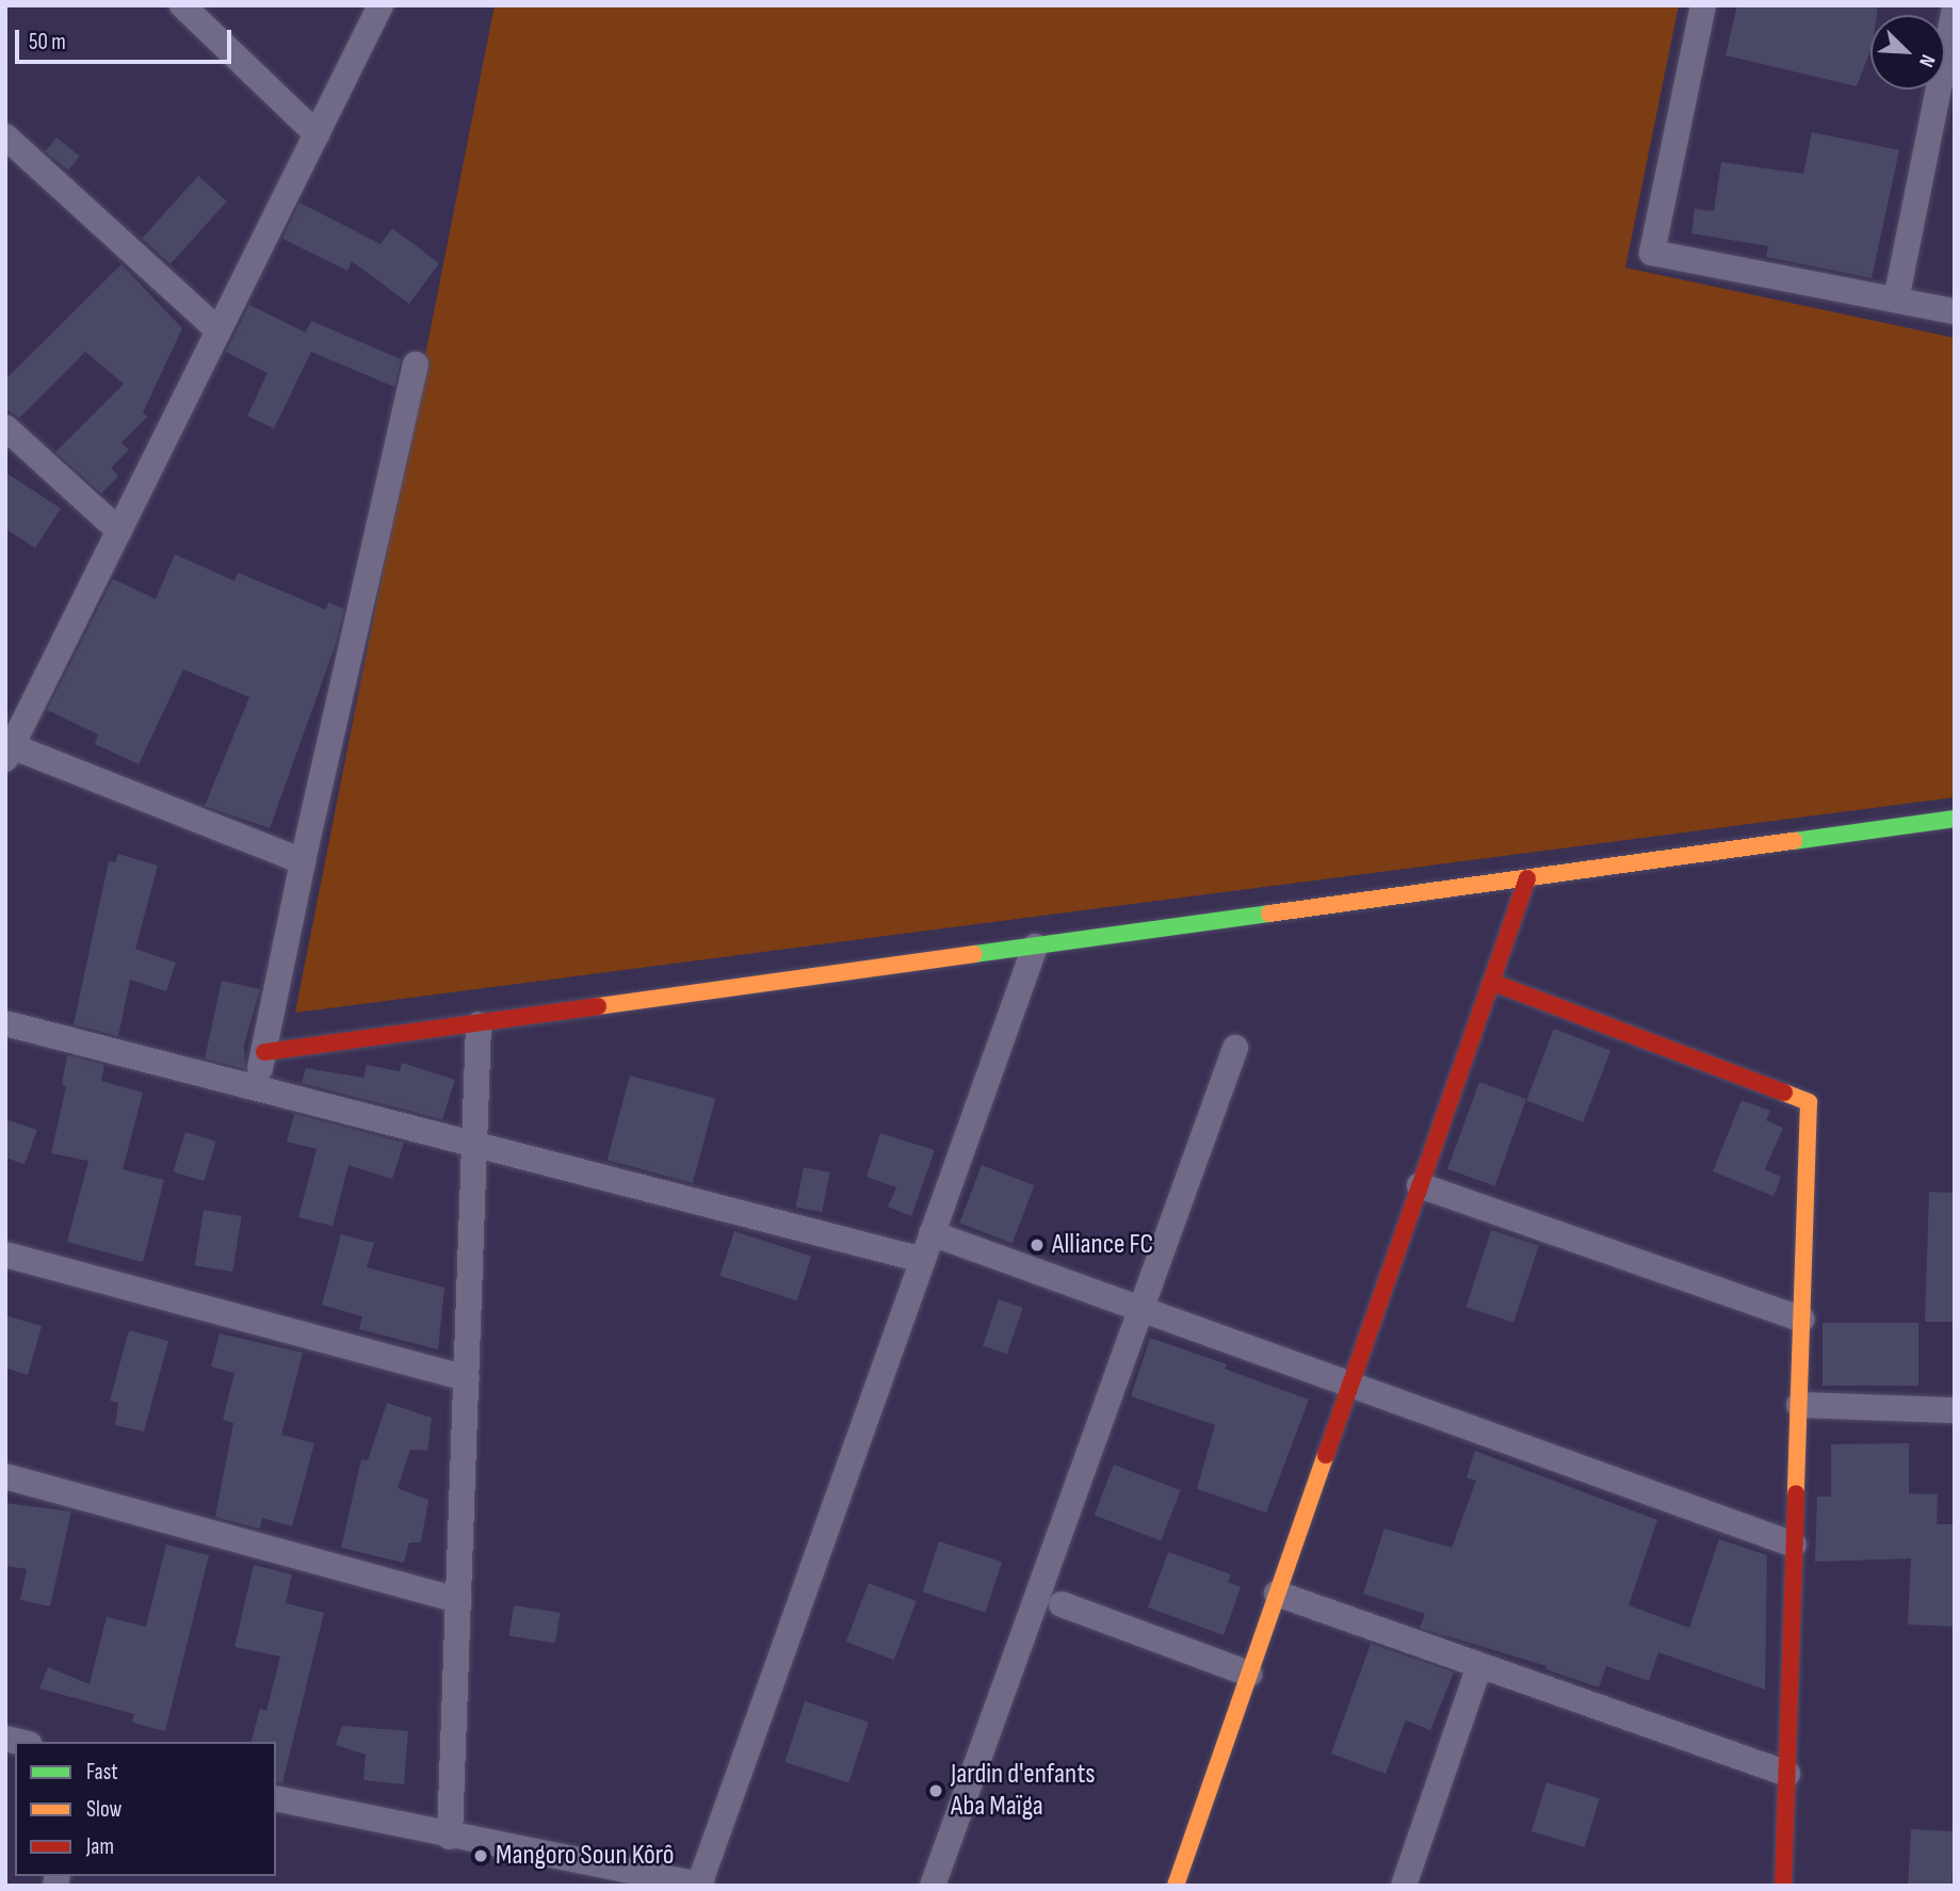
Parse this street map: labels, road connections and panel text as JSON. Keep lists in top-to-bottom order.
{
  "places": ["Alliance FC", "Jardin d'enfants Aba Maïga", "Mangoro Soun Kôrô"],
  "legend": ["Fast", "Slow", "Jam"],
  "scale_bar": "50 m",
  "north": "bottom right"
}
